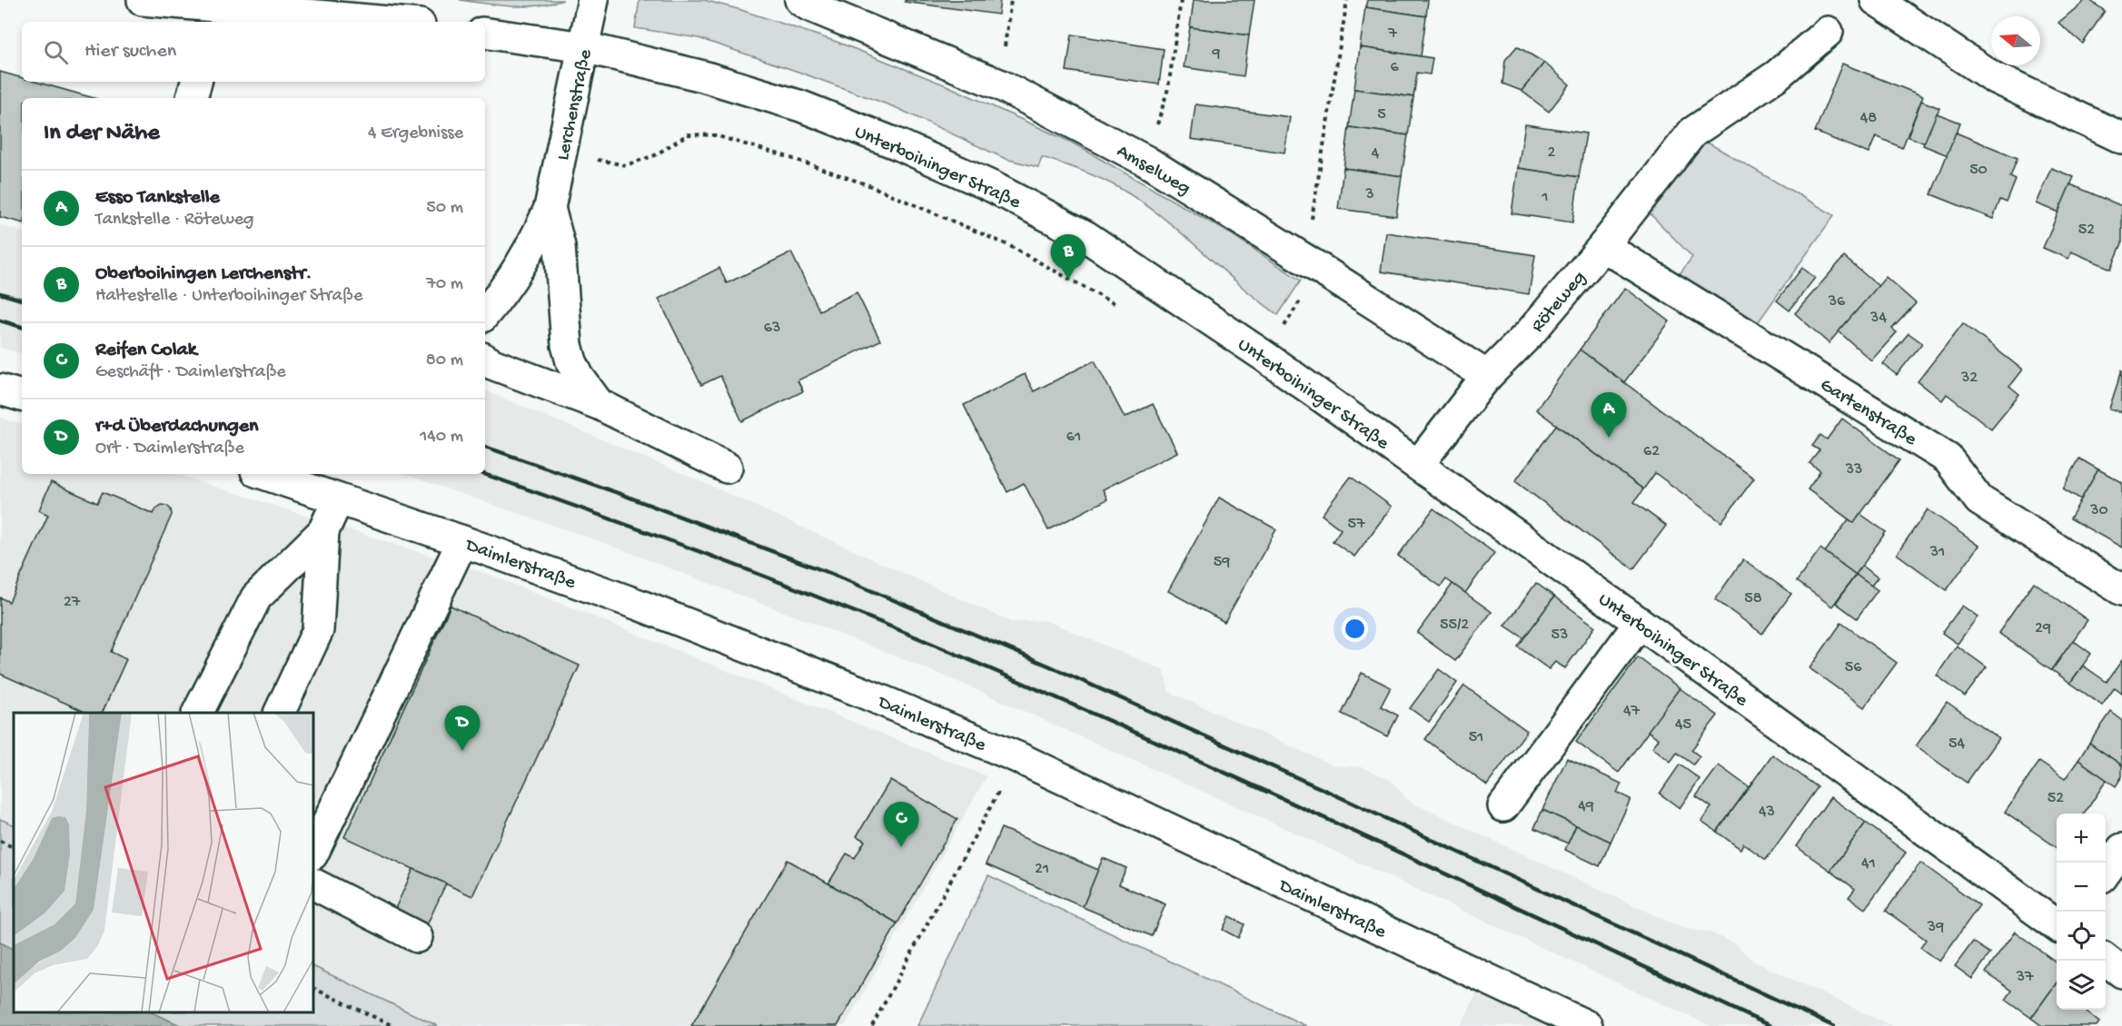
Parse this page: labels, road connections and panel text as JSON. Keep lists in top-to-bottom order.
{
  "streets": {
    "street": [
      "Lerchenstraße",
      "Unterboihinger Straße",
      "Amselweg",
      "Röteweg",
      "Gartenstraße",
      "Daimlerstraße"
    ]
  },
  "crossings": [
    ["Lerchenstraße", "Unterboihinger Straße"],
    ["Unterboihinger Straße", "Röteweg"],
    ["Amselweg", "Röteweg"],
    ["Röteweg", "Gartenstraße"]
  ],
  "house_numbers": [
    "7",
    "9",
    "6",
    "5",
    "48",
    "2",
    "4",
    "50",
    "3",
    "1",
    "52",
    "36",
    "34",
    "63",
    "32",
    "61",
    "62",
    "33",
    "30",
    "57",
    "31",
    "59",
    "58",
    "27",
    "55/2",
    "29",
    "53",
    "56",
    "47",
    "45",
    "51",
    "54",
    "52",
    "49",
    "43",
    "41",
    "21",
    "39",
    "37"
  ],
  "north": "left",
  "page": {
    "search": "Hier suchen",
    "heading": ["In der Nähe", "4 Ergebnisse"],
    "list": [
      {
        "mark": "A",
        "name": "Esso Tankstelle",
        "note": "Tankstelle · Röteweg",
        "value": "50 m"
      },
      {
        "mark": "B",
        "name": "Oberboihingen Lerchenstr.",
        "note": "Haltestelle · Unterboihinger Straße",
        "value": "70 m"
      },
      {
        "mark": "C",
        "name": "Reifen Colak",
        "note": "Geschäft · Daimlerstraße",
        "value": "80 m"
      },
      {
        "mark": "D",
        "name": "r+d Überdachungen",
        "note": "Ort · Daimlerstraße",
        "value": "140 m"
      }
    ],
    "pins": [
      "B",
      "A",
      "D",
      "C"
    ],
    "map_buttons": ["+", "−"]
  }
}
